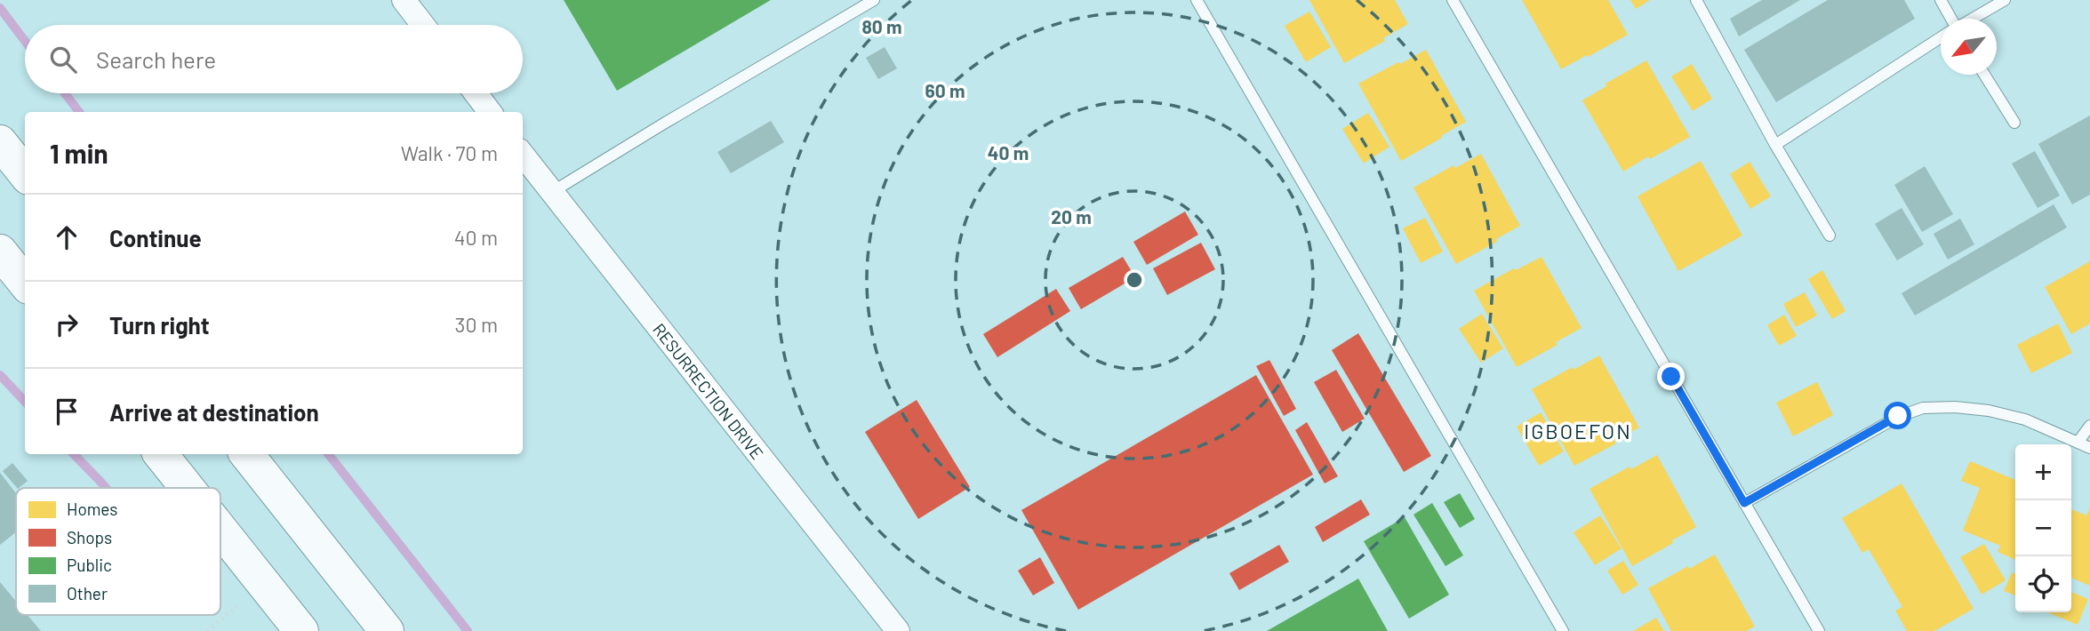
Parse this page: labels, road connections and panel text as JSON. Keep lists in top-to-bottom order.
{
  "streets": {
    "street": ["RESURRECTION DRIVE"]
  },
  "districts": ["IGBOEFON"],
  "legend": [
    "Homes",
    "Shops",
    "Public",
    "Other"
  ],
  "north": "bottom left",
  "page": {
    "search": "Search here",
    "heading": ["1 min", "Walk · 70 m"],
    "list": [
      ["Continue", "40 m"],
      ["Turn right", "30 m"],
      "Arrive at destination"
    ],
    "map_buttons": ["+", "−"]
  },
  "rings": [
    "80 m",
    "60 m",
    "40 m",
    "20 m"
  ]
}
